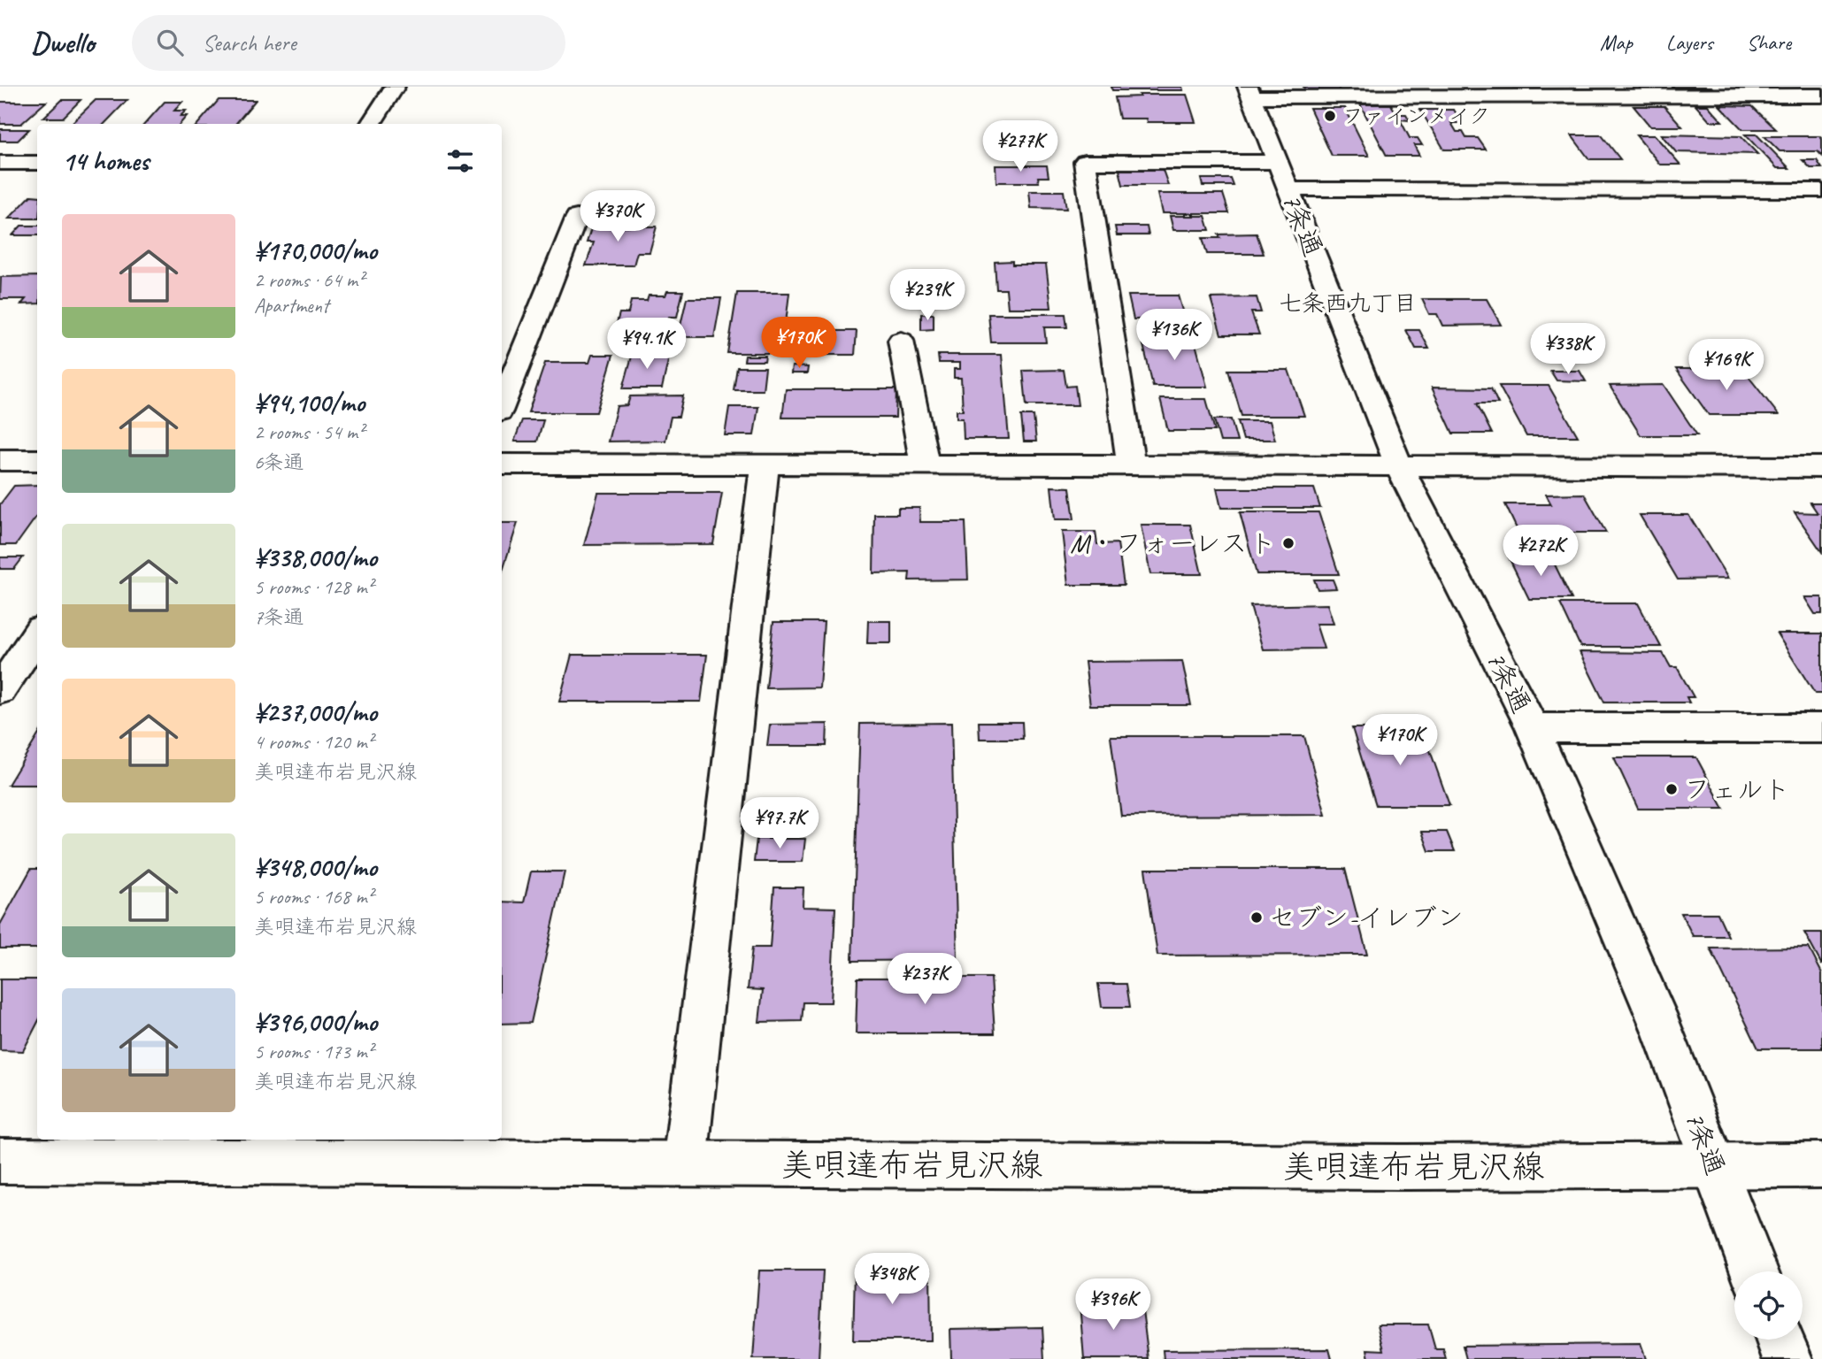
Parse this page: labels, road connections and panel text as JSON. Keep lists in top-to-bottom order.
{
  "streets": {
    "street": ["7条通", "美唄達布岩見沢線"]
  },
  "crossings": [
    ["7条通", "美唄達布岩見沢線"]
  ],
  "districts": ["七条西九丁目"],
  "places": [
    "ファインメイク",
    "M・フォーレスト",
    "フェルト",
    "セブン-イレブン"
  ],
  "page": {
    "header": "Dwello",
    "search": "Search here",
    "nav": ["Map", "Layers", "Share"],
    "price": [
      "¥277K",
      "¥370K",
      "¥239K",
      "¥136K",
      "¥170K",
      "¥94.1K",
      "¥338K",
      "¥169K",
      "¥272K",
      "¥170K",
      "¥97.7K",
      "¥237K",
      "¥348K",
      "¥396K"
    ],
    "heading": "14 homes",
    "list": [
      {
        "name": "¥170,000/mo",
        "note": "2 rooms · 64 m² · Apartment"
      },
      {
        "name": "¥94,100/mo",
        "note": "2 rooms · 54 m² · 6条通"
      },
      {
        "name": "¥338,000/mo",
        "note": "5 rooms · 128 m² · 7条通"
      },
      {
        "name": "¥237,000/mo",
        "note": "4 rooms · 120 m² · 美唄達布岩見沢線"
      },
      {
        "name": "¥348,000/mo",
        "note": "5 rooms · 168 m² · 美唄達布岩見沢線"
      },
      {
        "name": "¥396,000/mo",
        "note": "5 rooms · 173 m² · 美唄達布岩見沢線"
      }
    ]
  }
}
